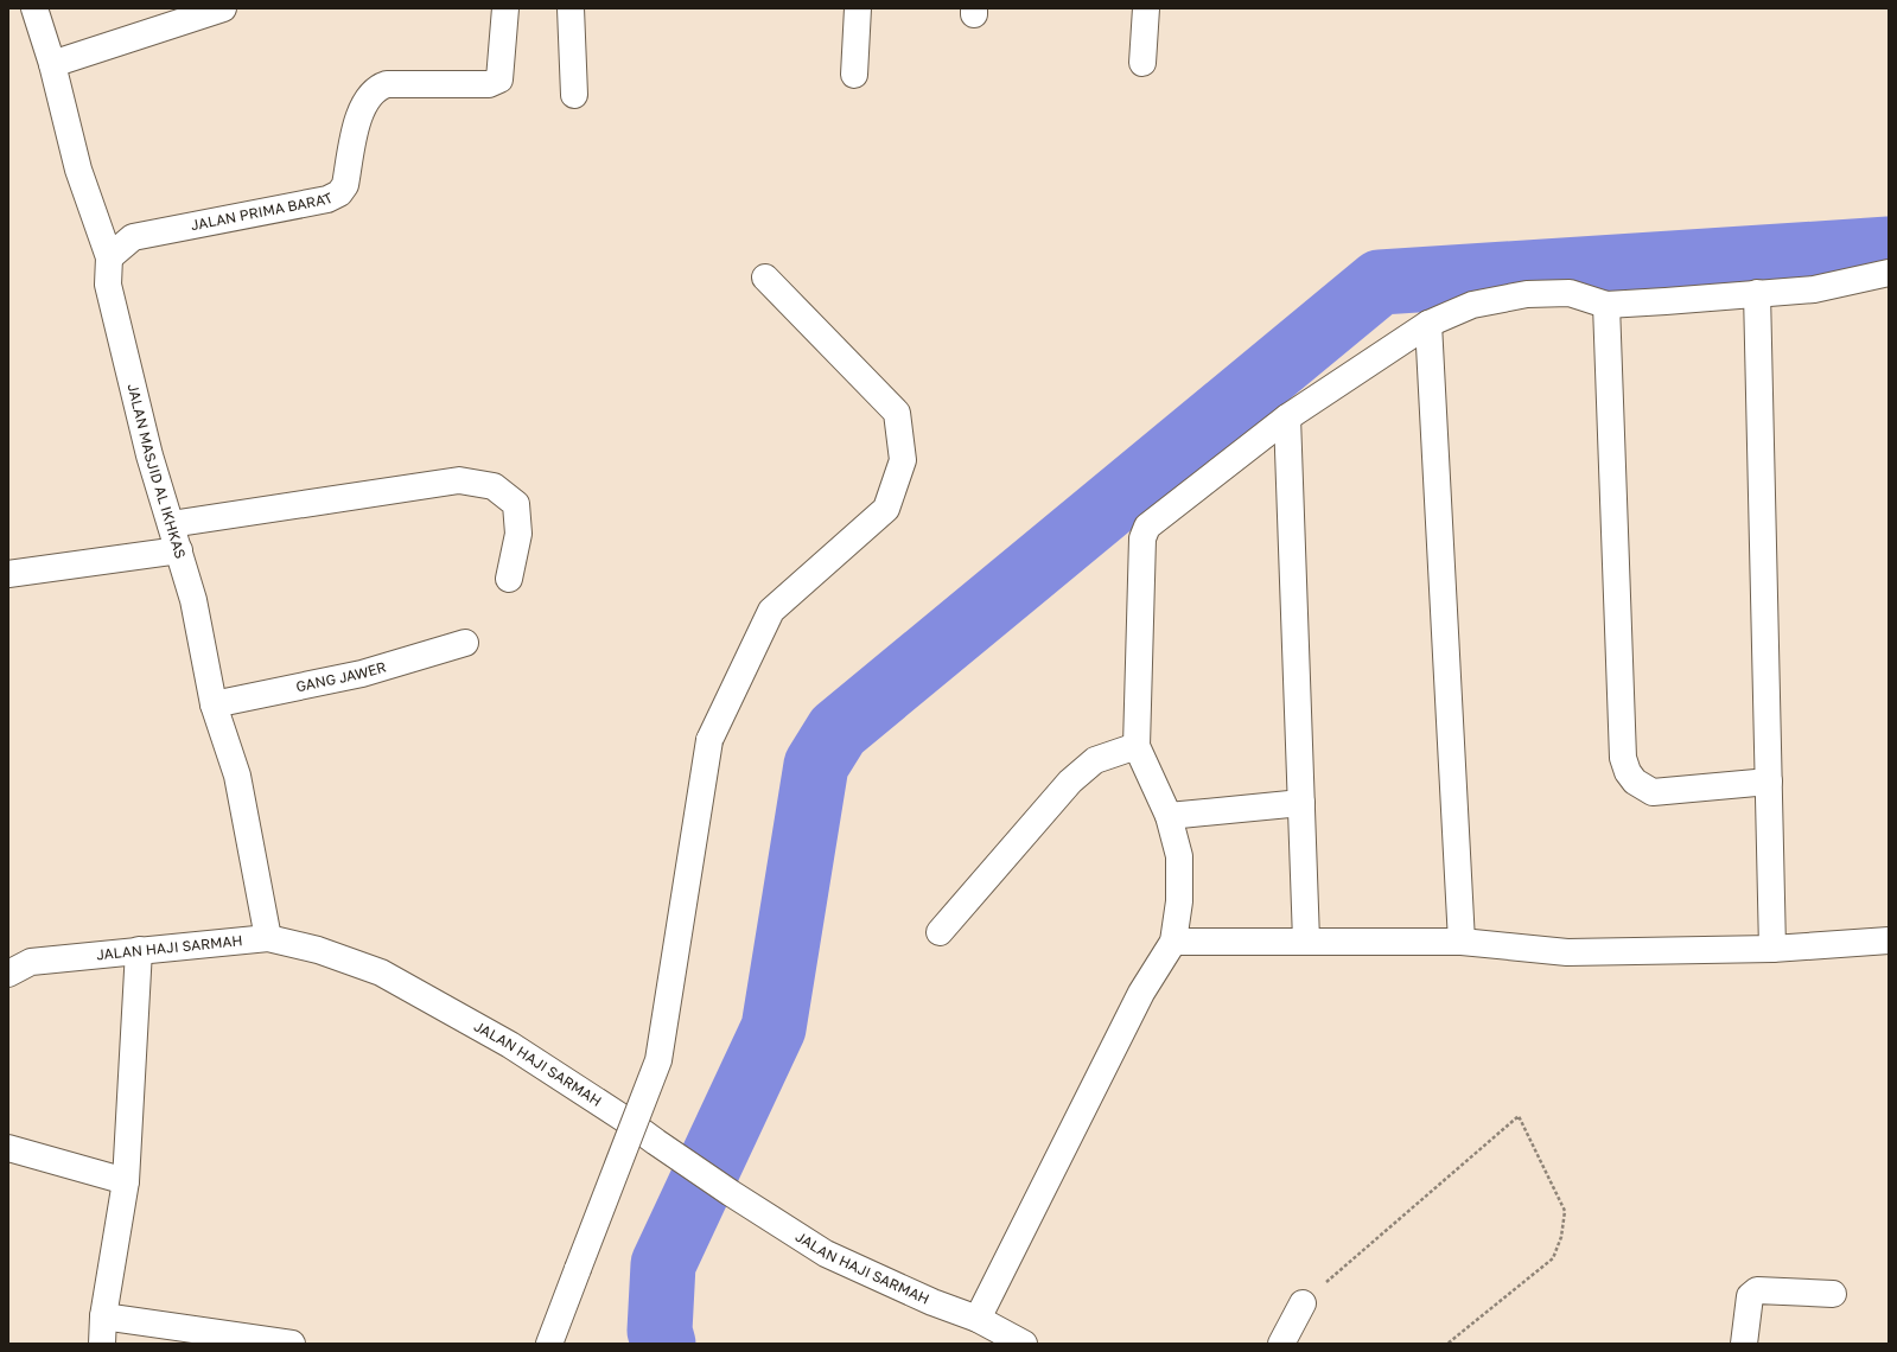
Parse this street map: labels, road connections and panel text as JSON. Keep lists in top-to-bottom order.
{
  "streets": {
    "street": [
      "JALAN PRIMA BARAT",
      "JALAN MASJID AL IKHKAS",
      "GANG JAWER",
      "JALAN HAJI SARMAH"
    ]
  },
  "crossings": [
    ["JALAN PRIMA BARAT", "JALAN MASJID AL IKHKAS"],
    ["JALAN MASJID AL IKHKAS", "GANG JAWER"],
    ["JALAN MASJID AL IKHKAS", "JALAN HAJI SARMAH"]
  ]
}
